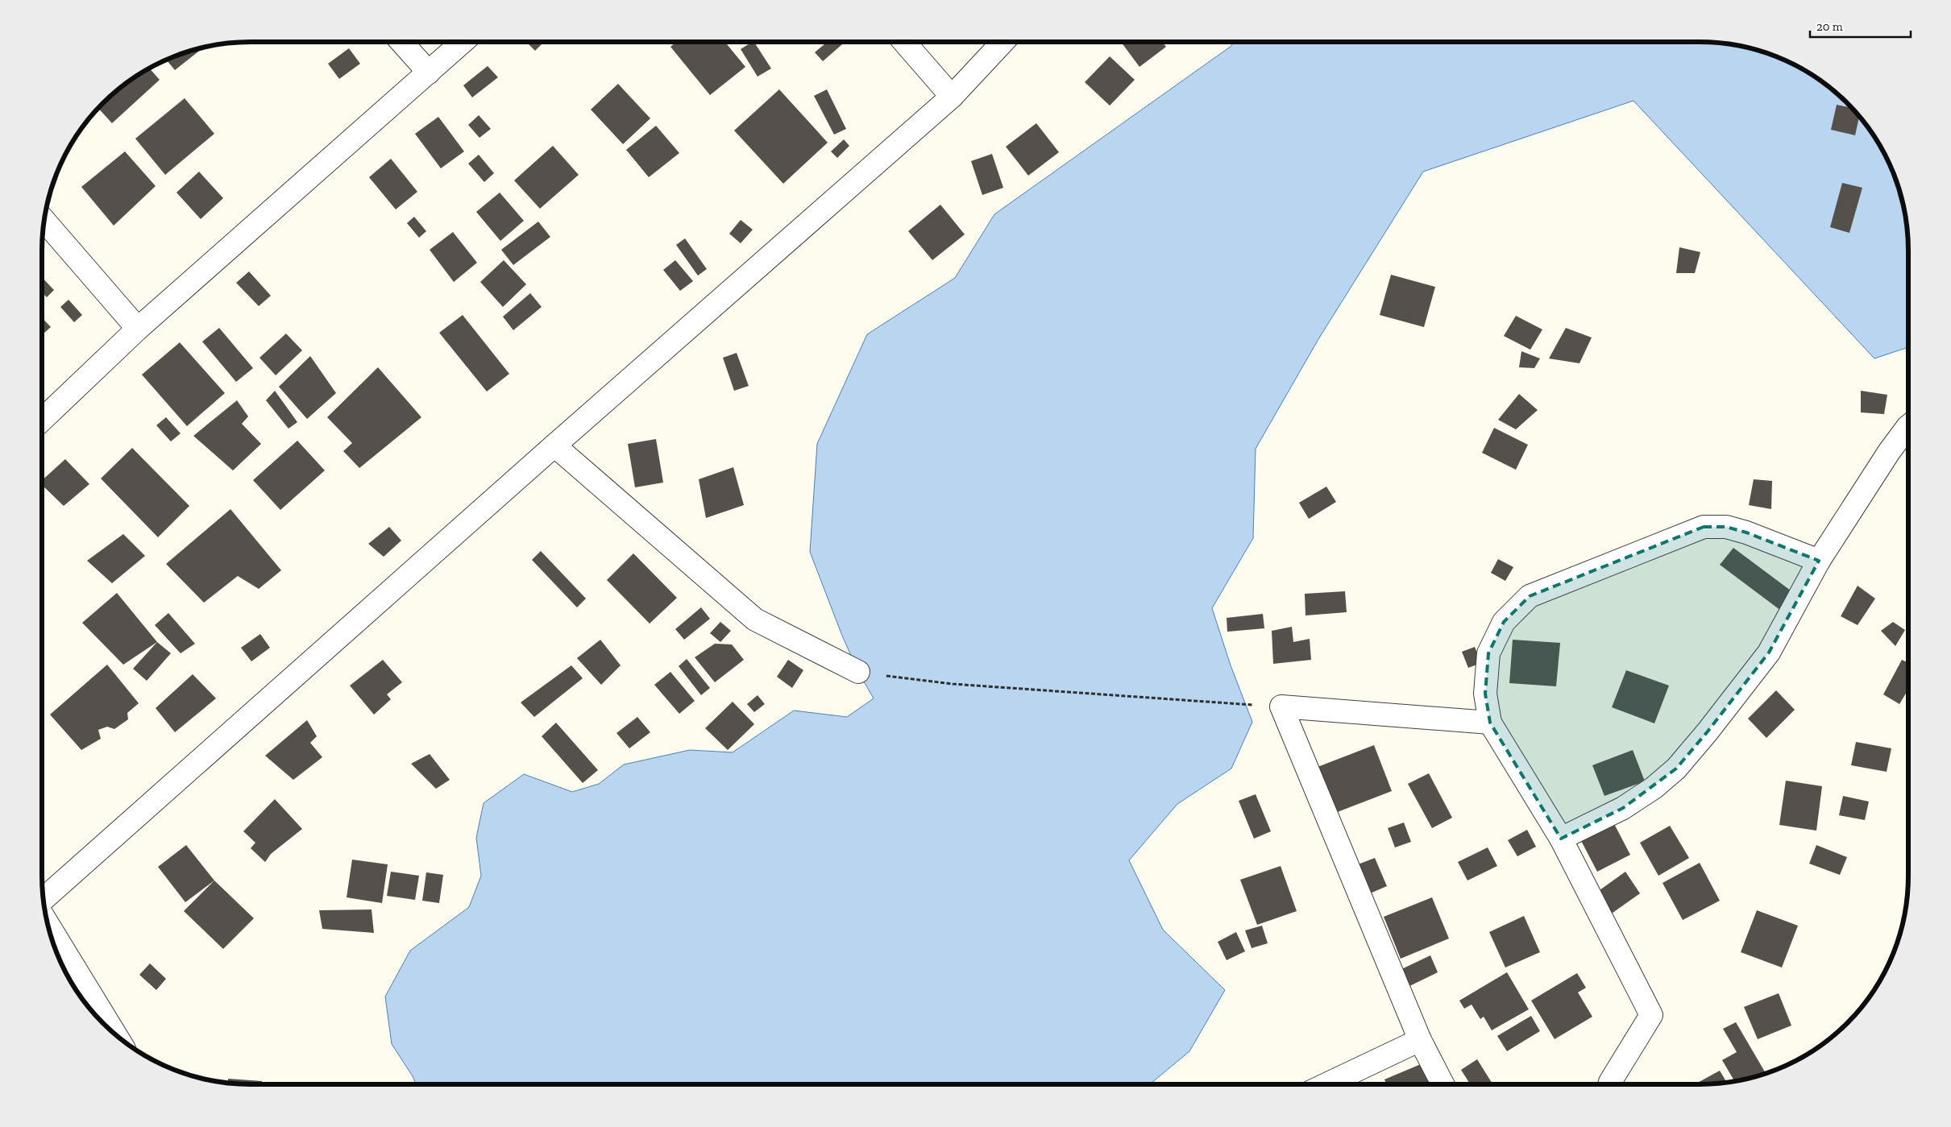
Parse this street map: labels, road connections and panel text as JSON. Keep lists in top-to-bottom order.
{
  "scale_bar": "20 m"
}
